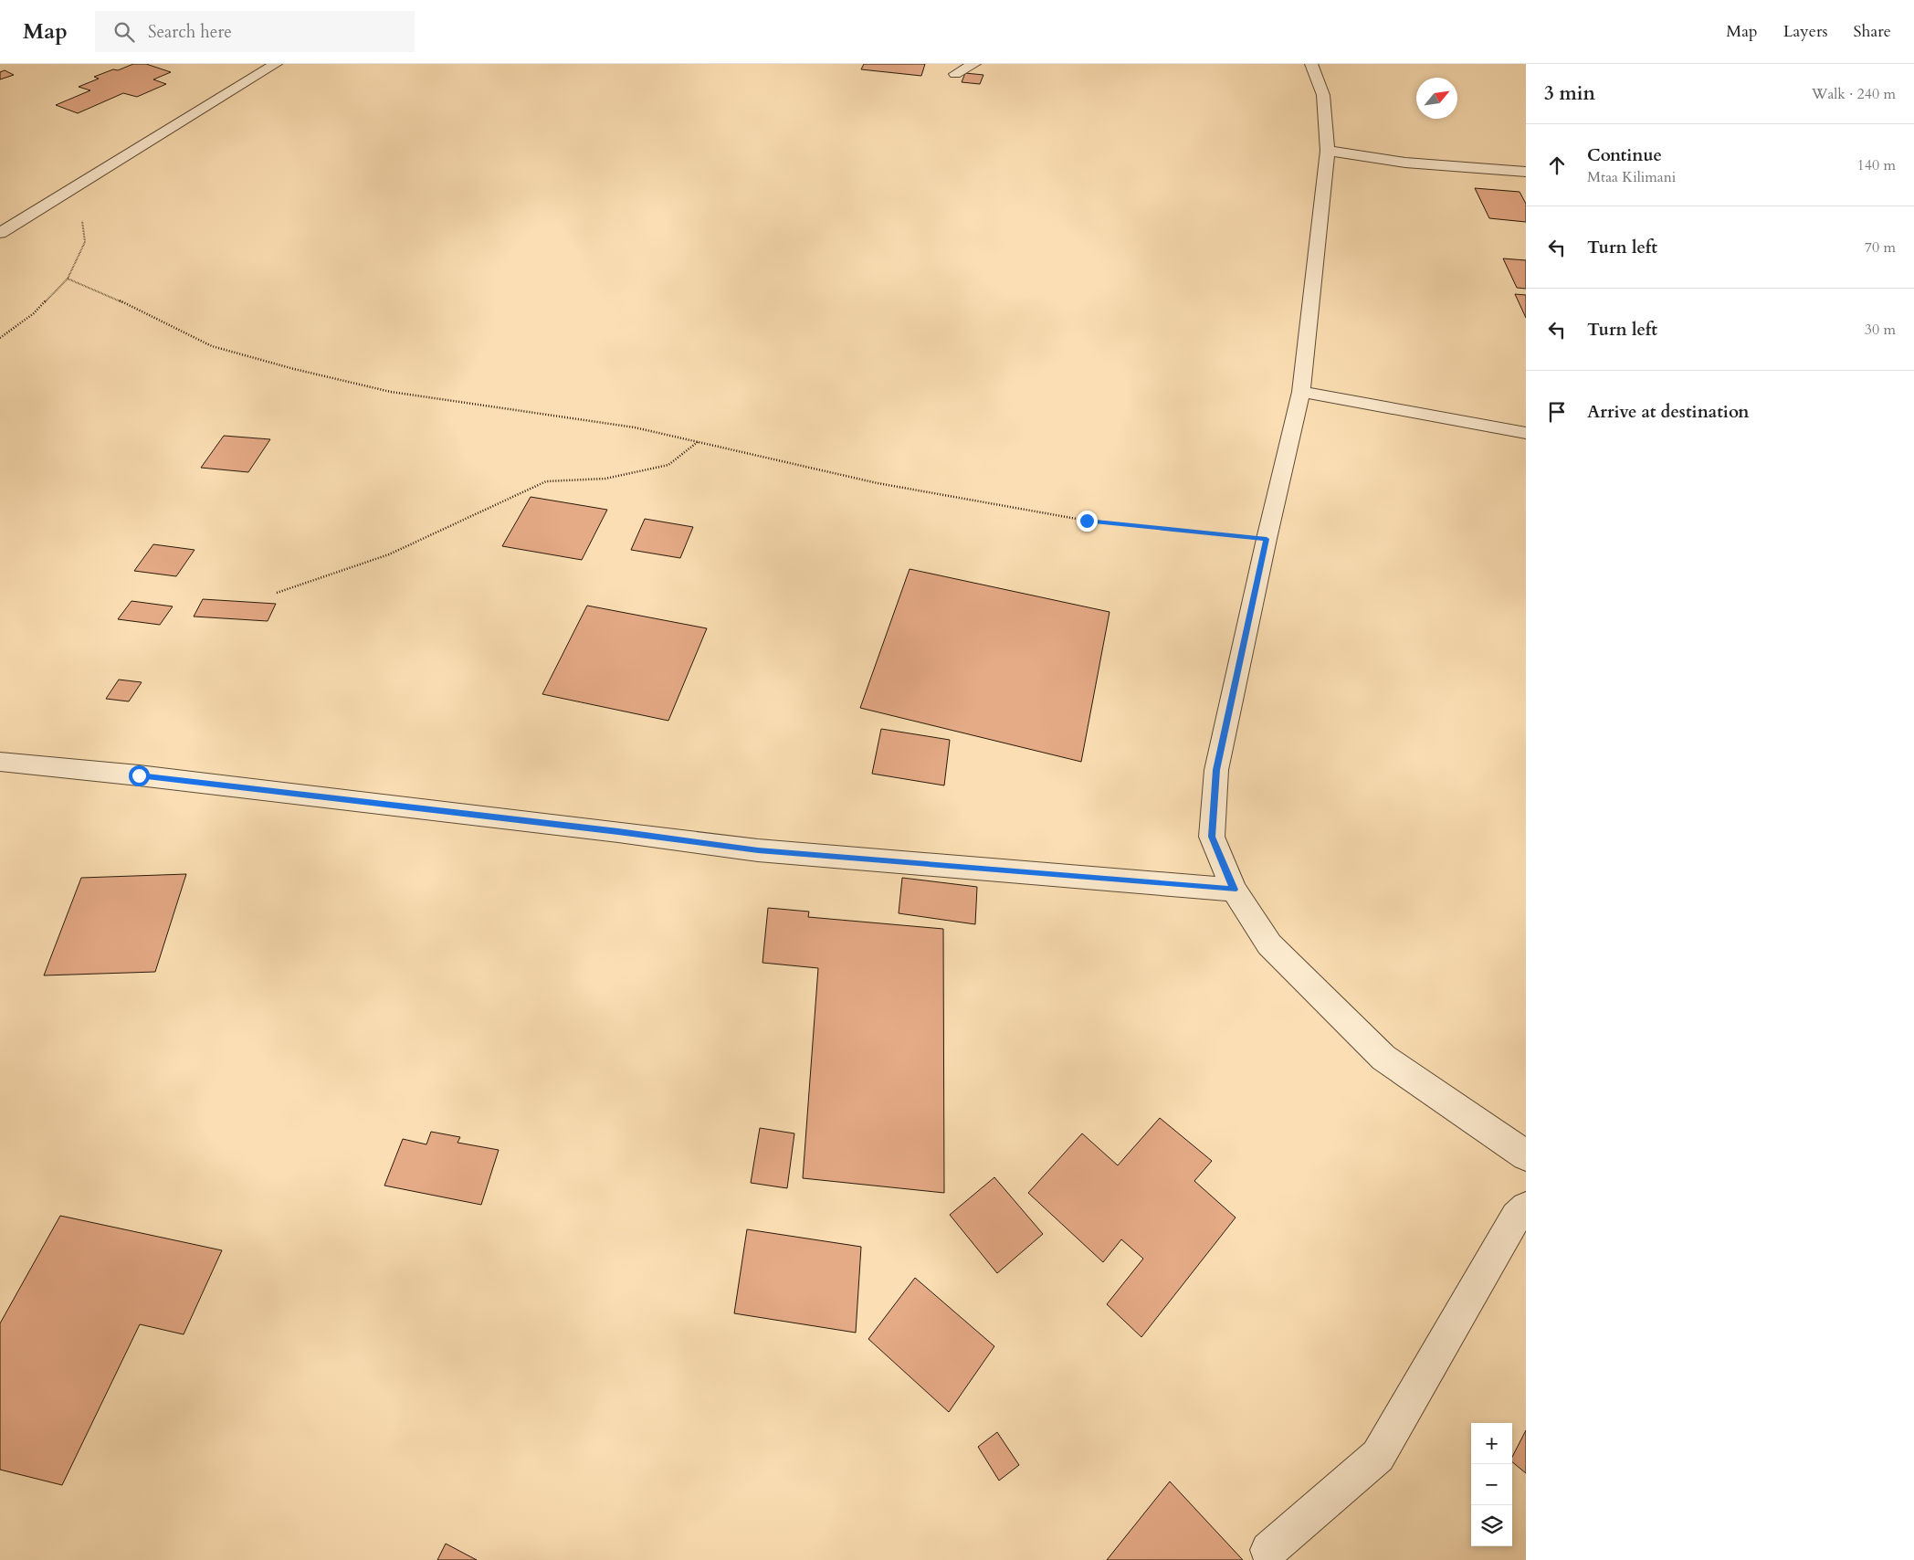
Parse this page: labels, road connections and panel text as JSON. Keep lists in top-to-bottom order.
{
  "north": "top right",
  "page": {
    "header": "Map",
    "search": "Search here",
    "nav": ["Map", "Layers", "Share"],
    "heading": ["3 min", "Walk · 240 m"],
    "list": [
      ["Continue", "Mtaa Kilimani", "140 m"],
      ["Turn left", "70 m"],
      ["Turn left", "30 m"],
      "Arrive at destination"
    ],
    "map_buttons": ["+", "−"]
  }
}
